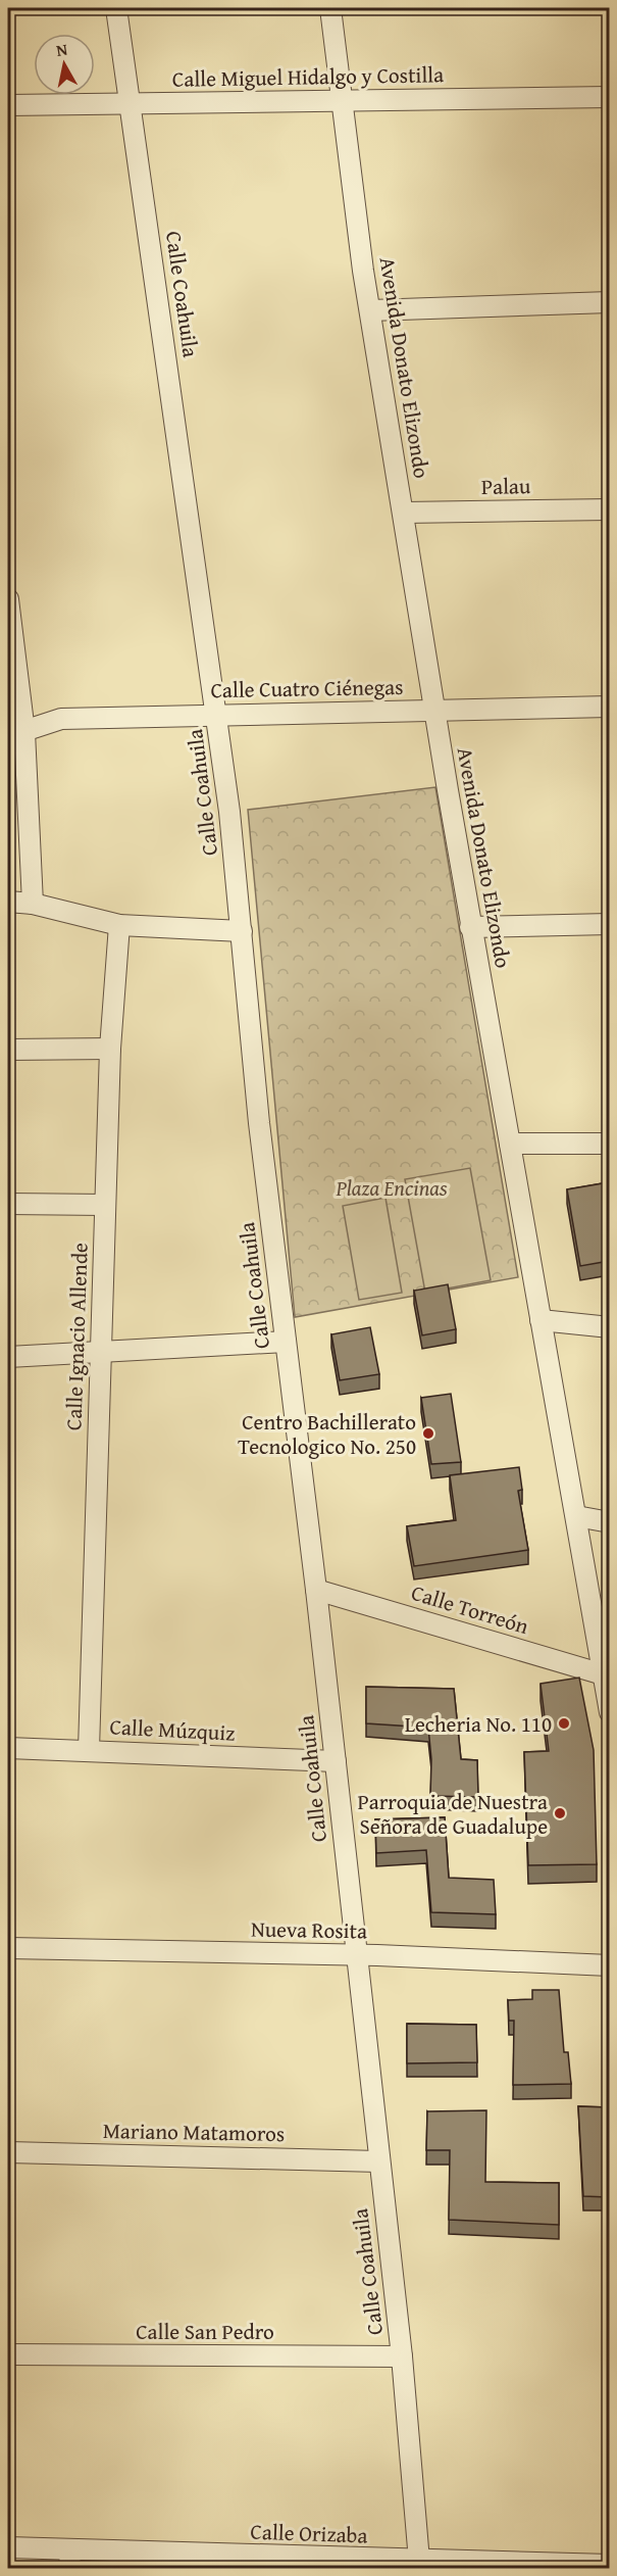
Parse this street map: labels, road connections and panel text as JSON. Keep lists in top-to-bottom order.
{
  "streets": {
    "street": [
      "Calle Miguel Hidalgo y Costilla",
      "Calle Coahuila",
      "Avenida Donato Elizondo",
      "Palau",
      "Calle Cuatro Ciénegas",
      "Calle Ignacio Allende",
      "Calle Torreón",
      "Calle Múzquiz",
      "Nueva Rosita",
      "Mariano Matamoros",
      "Calle San Pedro",
      "Calle Orizaba"
    ]
  },
  "crossings": [
    ["Calle Miguel Hidalgo y Costilla", "Calle Coahuila"],
    ["Calle Miguel Hidalgo y Costilla", "Avenida Donato Elizondo"],
    ["Calle Coahuila", "Calle Cuatro Ciénegas"],
    ["Calle Coahuila", "Calle Torreón"],
    ["Calle Coahuila", "Calle Múzquiz"],
    ["Calle Coahuila", "Nueva Rosita"],
    ["Calle Coahuila", "Mariano Matamoros"],
    ["Calle Coahuila", "Calle San Pedro"],
    ["Calle Coahuila", "Calle Orizaba"],
    ["Avenida Donato Elizondo", "Palau"],
    ["Avenida Donato Elizondo", "Calle Cuatro Ciénegas"],
    ["Avenida Donato Elizondo", "Calle Torreón"],
    ["Calle Ignacio Allende", "Calle Múzquiz"]
  ],
  "parks": ["Plaza Encinas"],
  "places": ["Centro Bachillerato Tecnologico No. 250", "Lecheria No. 110", "Parroquia de Nuestra Señora de Guadalupe"],
  "north": "top"
}
